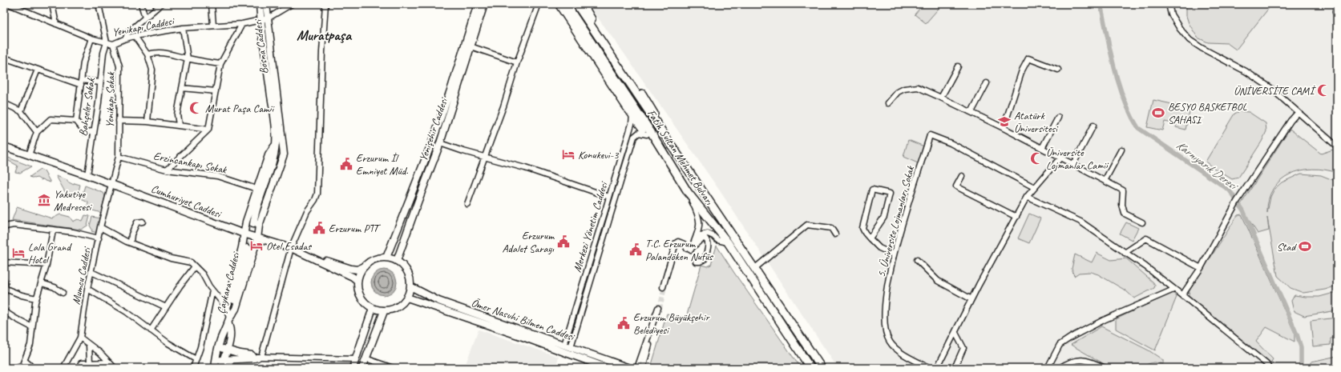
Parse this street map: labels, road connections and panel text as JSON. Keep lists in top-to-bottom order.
{
  "streets": {
    "highway": ["Fatih Sultan Mehmet Bulvarı"],
    "main road": [
      "Bosna Caddesi",
      "Yenişehir Caddesi",
      "Cumhuriyet Caddesi",
      "Çaykara Caddesi",
      "Ömer Nasuhi Bilmen Caddesi"
    ],
    "street": [
      "Yenikapı Caddesi",
      "Yenikapı Sokak",
      "Bahçeler Sokak",
      "Erzincankapı Sokak",
      "5. Üniversite Lojmanları Sokak",
      "Merkezi Yönetim Caddesi",
      "Mumcu Caddesi"
    ]
  },
  "crossings": [
    ["Yenikapı Caddesi", "Bosna Caddesi"],
    ["Yenikapı Caddesi", "Yenikapı Sokak"],
    ["Yenikapı Caddesi", "Bahçeler Sokak"],
    ["Yenikapı Sokak", "Erzincankapı Sokak"],
    ["Yenikapı Sokak", "Cumhuriyet Caddesi"],
    ["Yenikapı Sokak", "Mumcu Caddesi"],
    ["Bahçeler Sokak", "Cumhuriyet Caddesi"],
    ["Yenişehir Caddesi", "Cumhuriyet Caddesi"],
    ["Yenişehir Caddesi", "Ömer Nasuhi Bilmen Caddesi"],
    ["Cumhuriyet Caddesi", "Mumcu Caddesi"],
    ["Cumhuriyet Caddesi", "Ömer Nasuhi Bilmen Caddesi"],
    ["Merkezi Yönetim Caddesi", "Ömer Nasuhi Bilmen Caddesi"]
  ],
  "districts": ["Muratpaşa"],
  "water": ["Karnıyarık Deresi"],
  "places": {
    "mosque": ["ÜNİVERSİTE CAMİ", "Murat Paşa Camii", "Üniversite Lojmanlar Camii"],
    "sports": ["BESYO BASKETBOL SAHASI", "Stad"],
    "school or university": ["Atatürk Üniversitesi"],
    "hotel": ["Konukevi-3", "Otel Esadas", "Lala Grand Hotel"],
    "public building": [
      "Erzurum İl Emniyet Müd.",
      "Erzurum PTT",
      "Erzurum Adalet Sarayı",
      "T.C. Erzurum Palandöken Nufüs",
      "Erzurum Büyükşehir Belediyesi"
    ],
    "museum": ["Yakutiye Medresesi"]
  }
}
